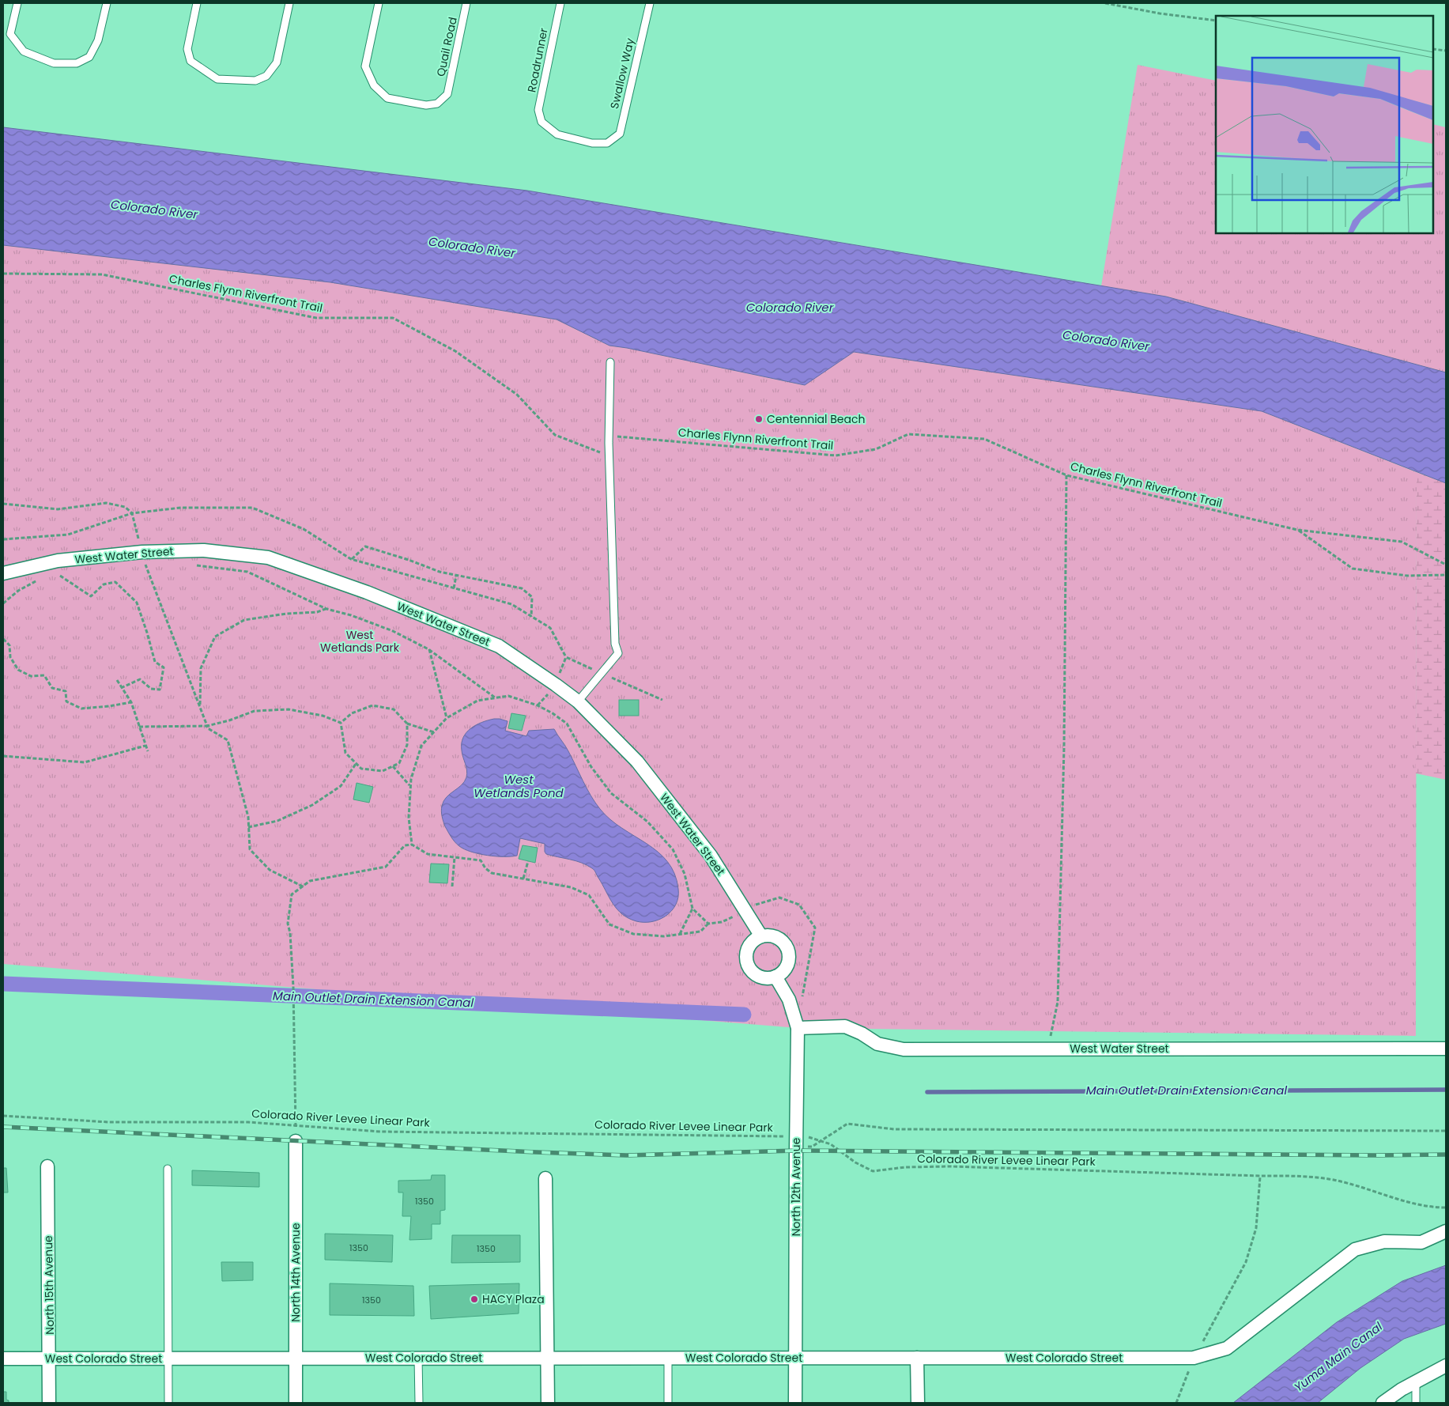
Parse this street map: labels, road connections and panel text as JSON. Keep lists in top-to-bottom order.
{
  "streets": {
    "street": [
      "West Water Street",
      "North 12th Avenue",
      "North 14th Avenue",
      "North 15th Avenue",
      "West Colorado Street"
    ],
    "lane": ["Quail Road", "Roadrunner", "Swallow Way"],
    "path": ["Charles Flynn Riverfront Trail", "Colorado River Levee Linear Park"]
  },
  "crossings": [
    ["Roadrunner", "Swallow Way"],
    ["West Water Street", "North 12th Avenue"],
    ["Colorado River Levee Linear Park", "North 12th Avenue"],
    ["North 12th Avenue", "West Colorado Street"],
    ["North 14th Avenue", "West Colorado Street"],
    ["North 15th Avenue", "West Colorado Street"]
  ],
  "water": [
    "Colorado River",
    "West Wetlands Pond",
    "Main Outlet Drain Extension Canal",
    "Yuma Main Canal"
  ],
  "parks": ["West Wetlands Park"],
  "places": ["Centennial Beach", "HACY Plaza"],
  "house_numbers": [
    "1350",
    "1350",
    "1350",
    "1350"
  ]
}
